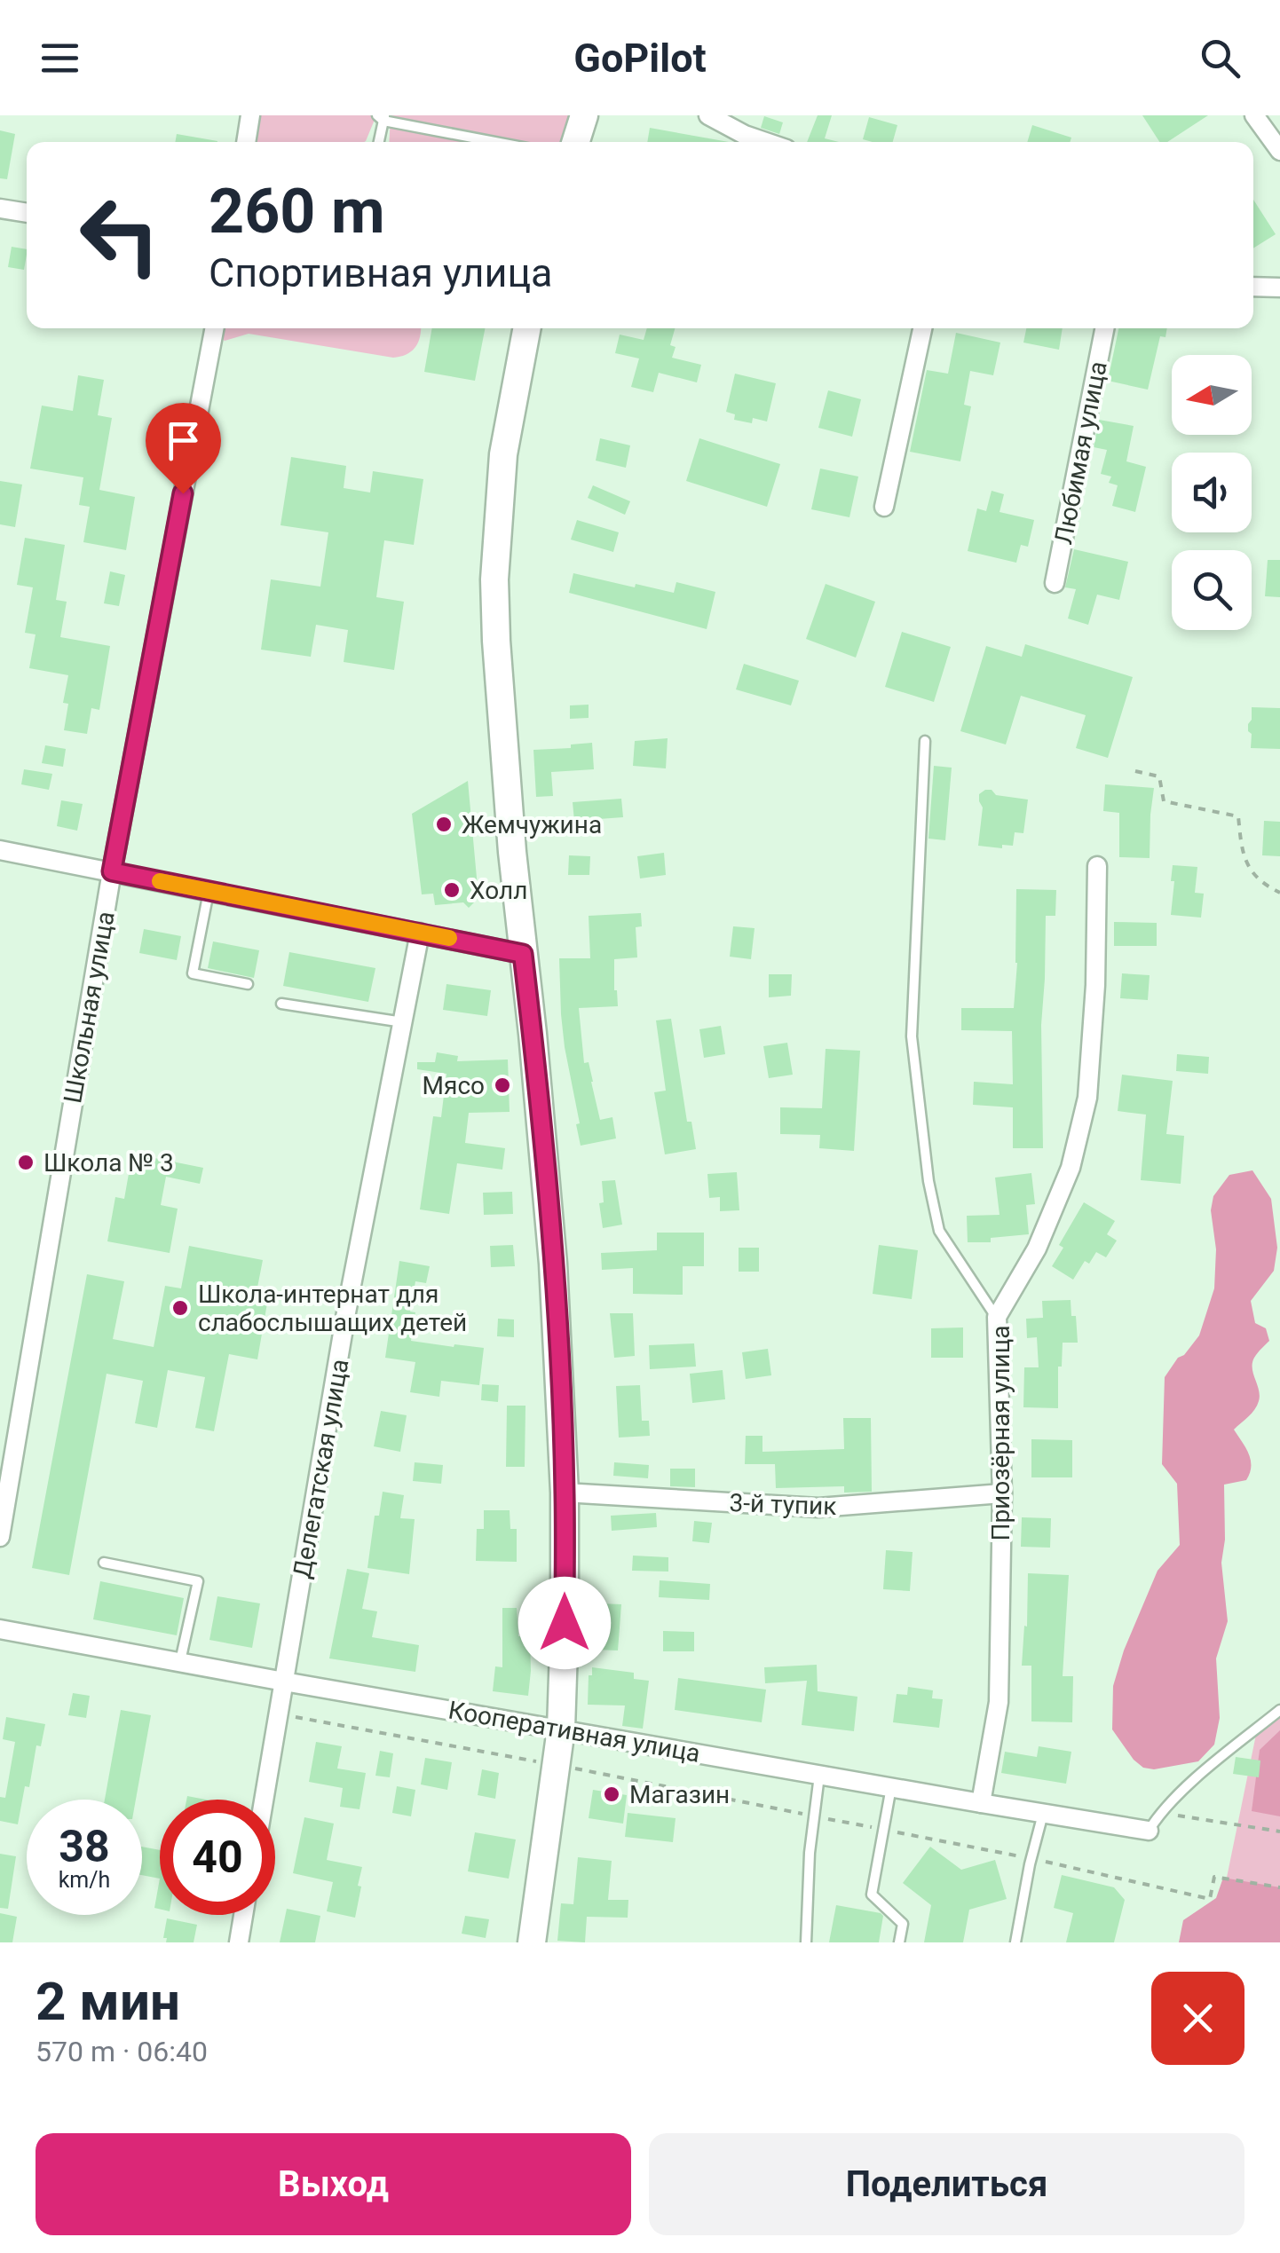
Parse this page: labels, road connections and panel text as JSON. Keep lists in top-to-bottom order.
{
  "streets": {
    "street": [
      "Любимая улица",
      "Школьная улица",
      "Приозёрная улица",
      "Делегатская улица",
      "3-й тупик",
      "Кооперативная улица"
    ]
  },
  "crossings": [
    ["Приозёрная улица", "3-й тупик"],
    ["Приозёрная улица", "Кооперативная улица"],
    ["Делегатская улица", "Кооперативная улица"]
  ],
  "places": [
    "Жемчужина",
    "Холл",
    "Мясо",
    "Школа № 3",
    "Школа-интернат для слабослышащих детей",
    "Магазин"
  ],
  "north": "left",
  "page": {
    "header": "GoPilot",
    "turn": ["260 m", "Спортивная улица"],
    "speed": "38 km/h",
    "limit": "40",
    "heading": ["2 мин", "570 m · 06:40"],
    "buttons": ["Выход", "Поделиться"]
  }
}
